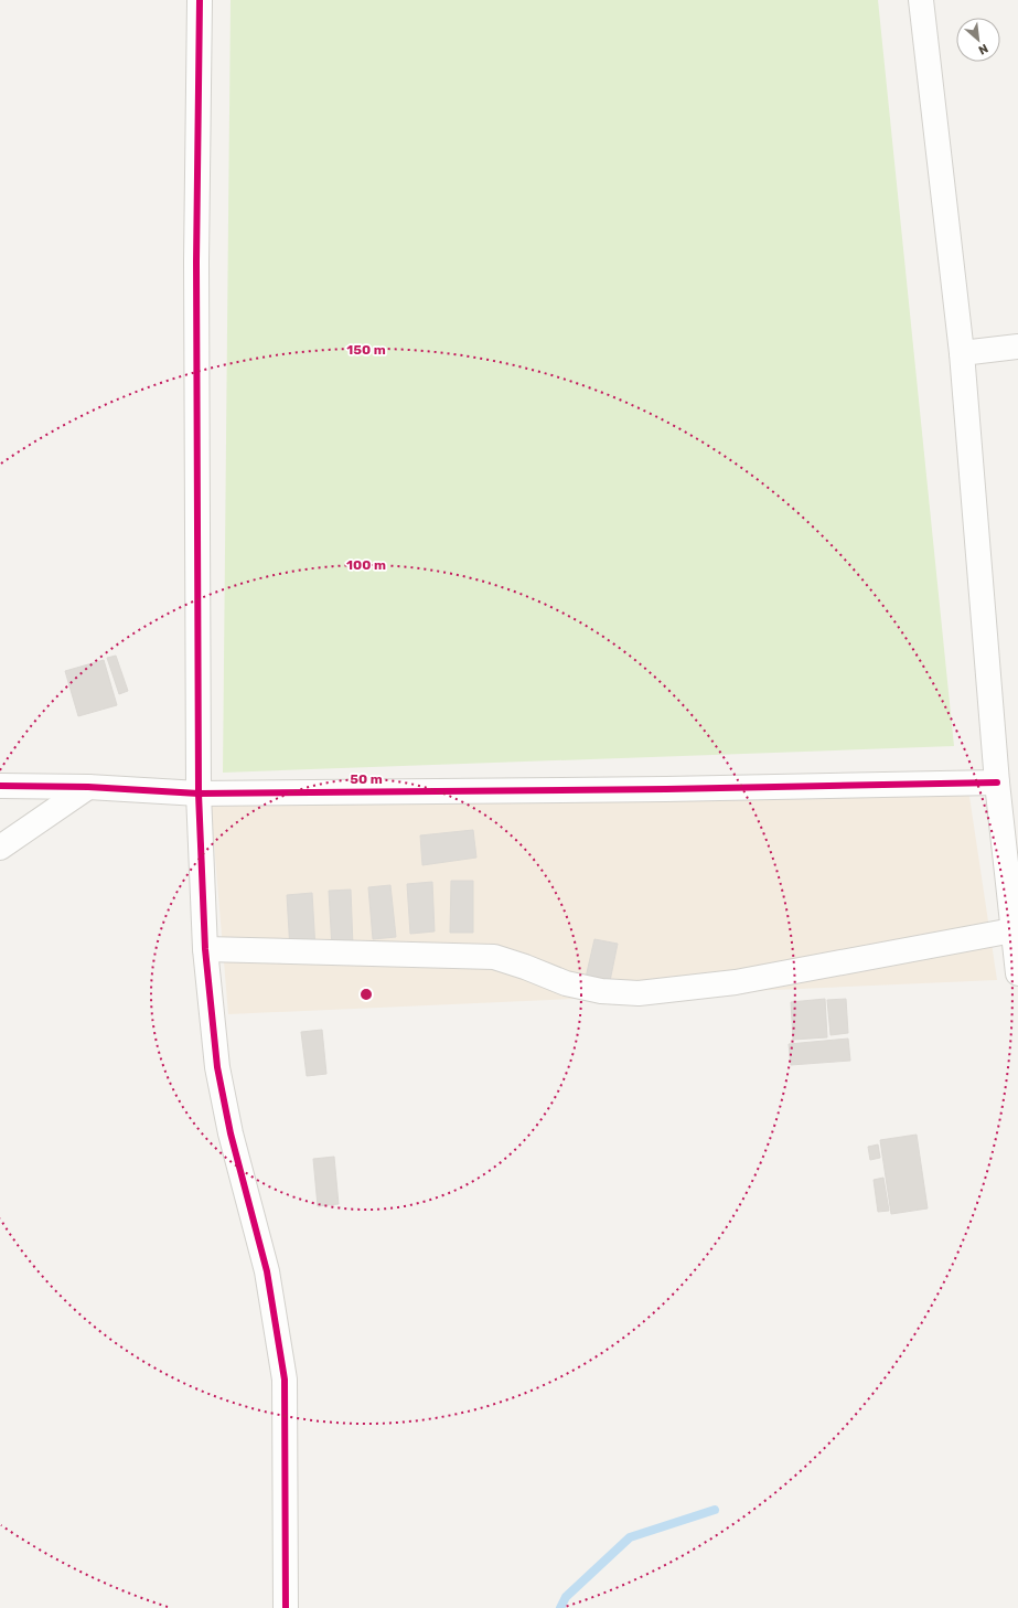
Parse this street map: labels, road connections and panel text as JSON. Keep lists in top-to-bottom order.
{
  "north": "bottom right",
  "rings": ["150 m", "100 m", "50 m"]
}
